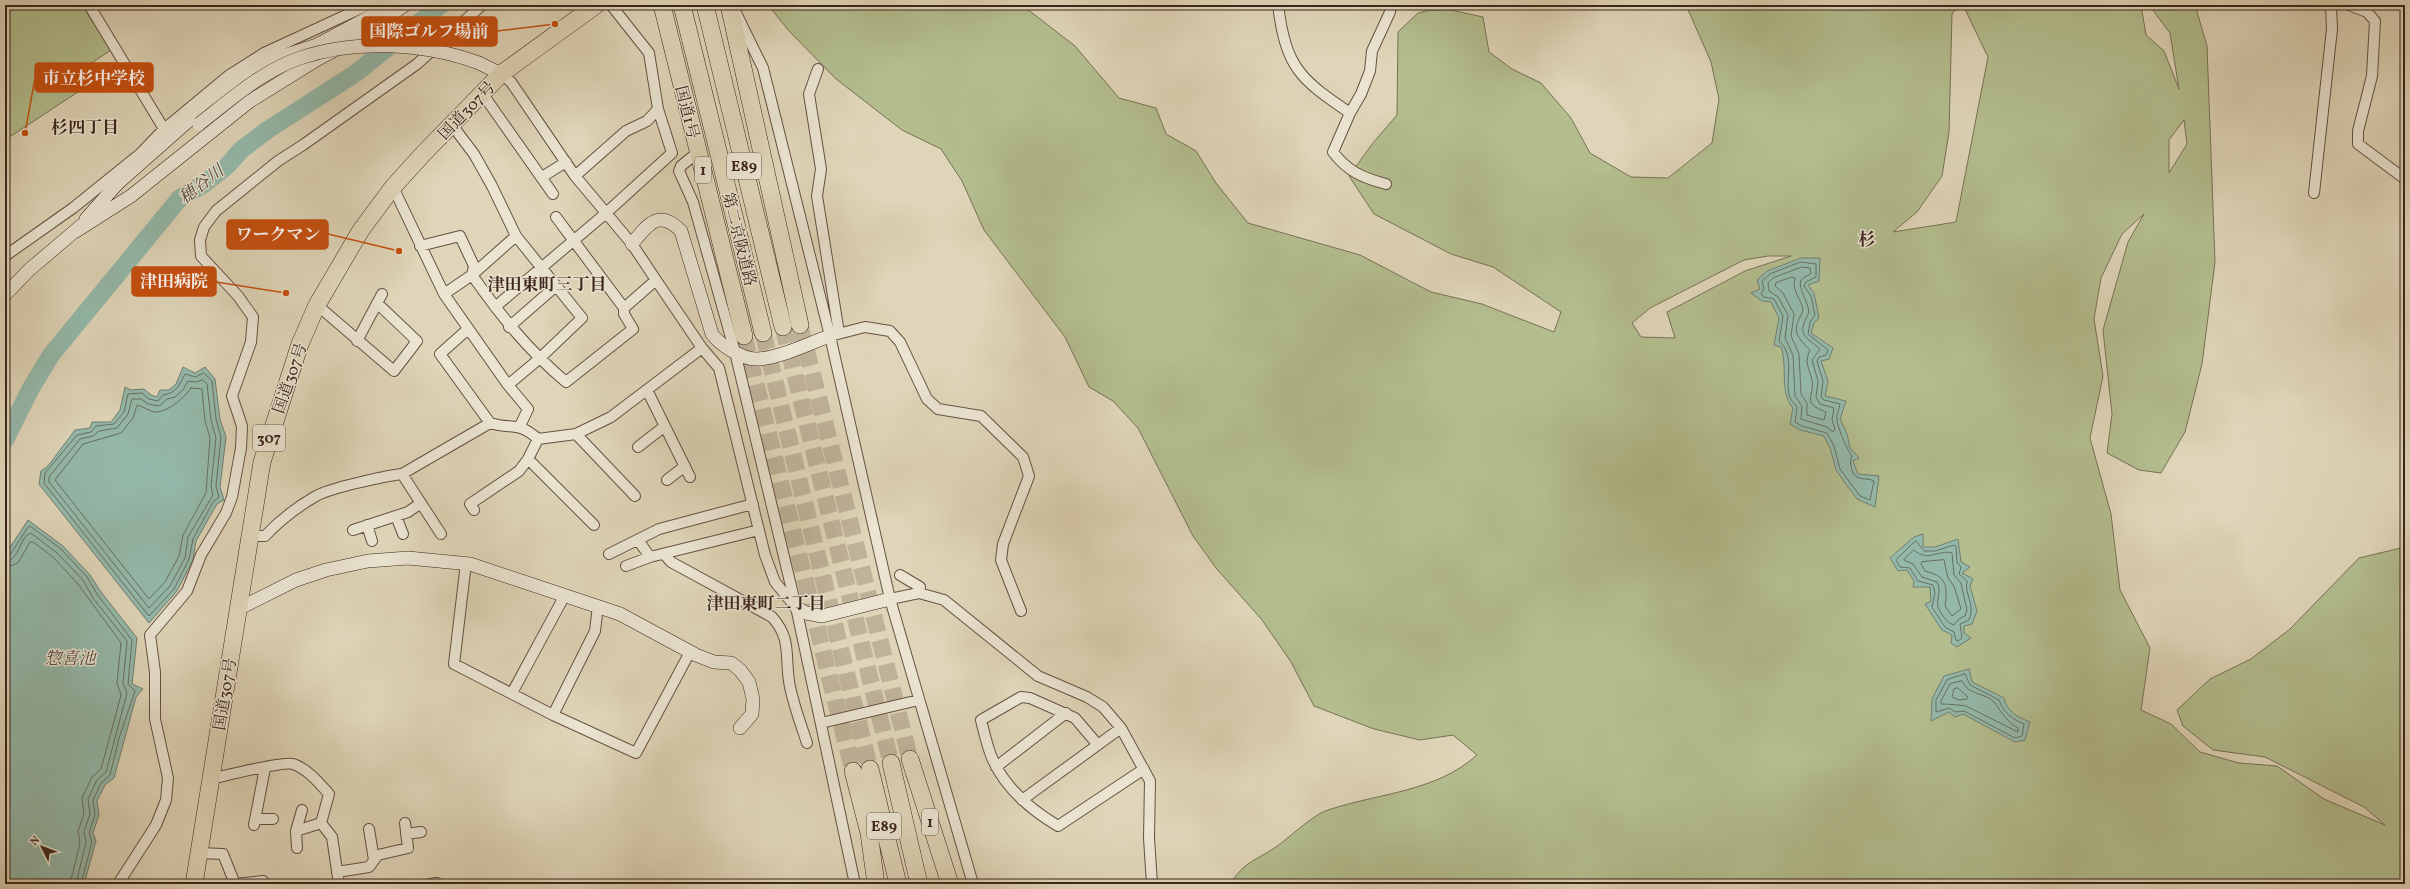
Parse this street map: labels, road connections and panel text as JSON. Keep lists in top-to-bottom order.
{
  "streets": {
    "highway": [
      "国道307号",
      "国道1号",
      "E89",
      "1",
      "第二京阪道路",
      "307"
    ]
  },
  "districts": [
    "杉四丁目",
    "杉",
    "津田東町三丁目",
    "津田東町二丁目"
  ],
  "water": ["穂谷川", "惣喜池"],
  "places": [
    "国際ゴルフ場前",
    "市立杉中学校",
    "ワークマン",
    "津田病院"
  ],
  "north": "top left"
}
